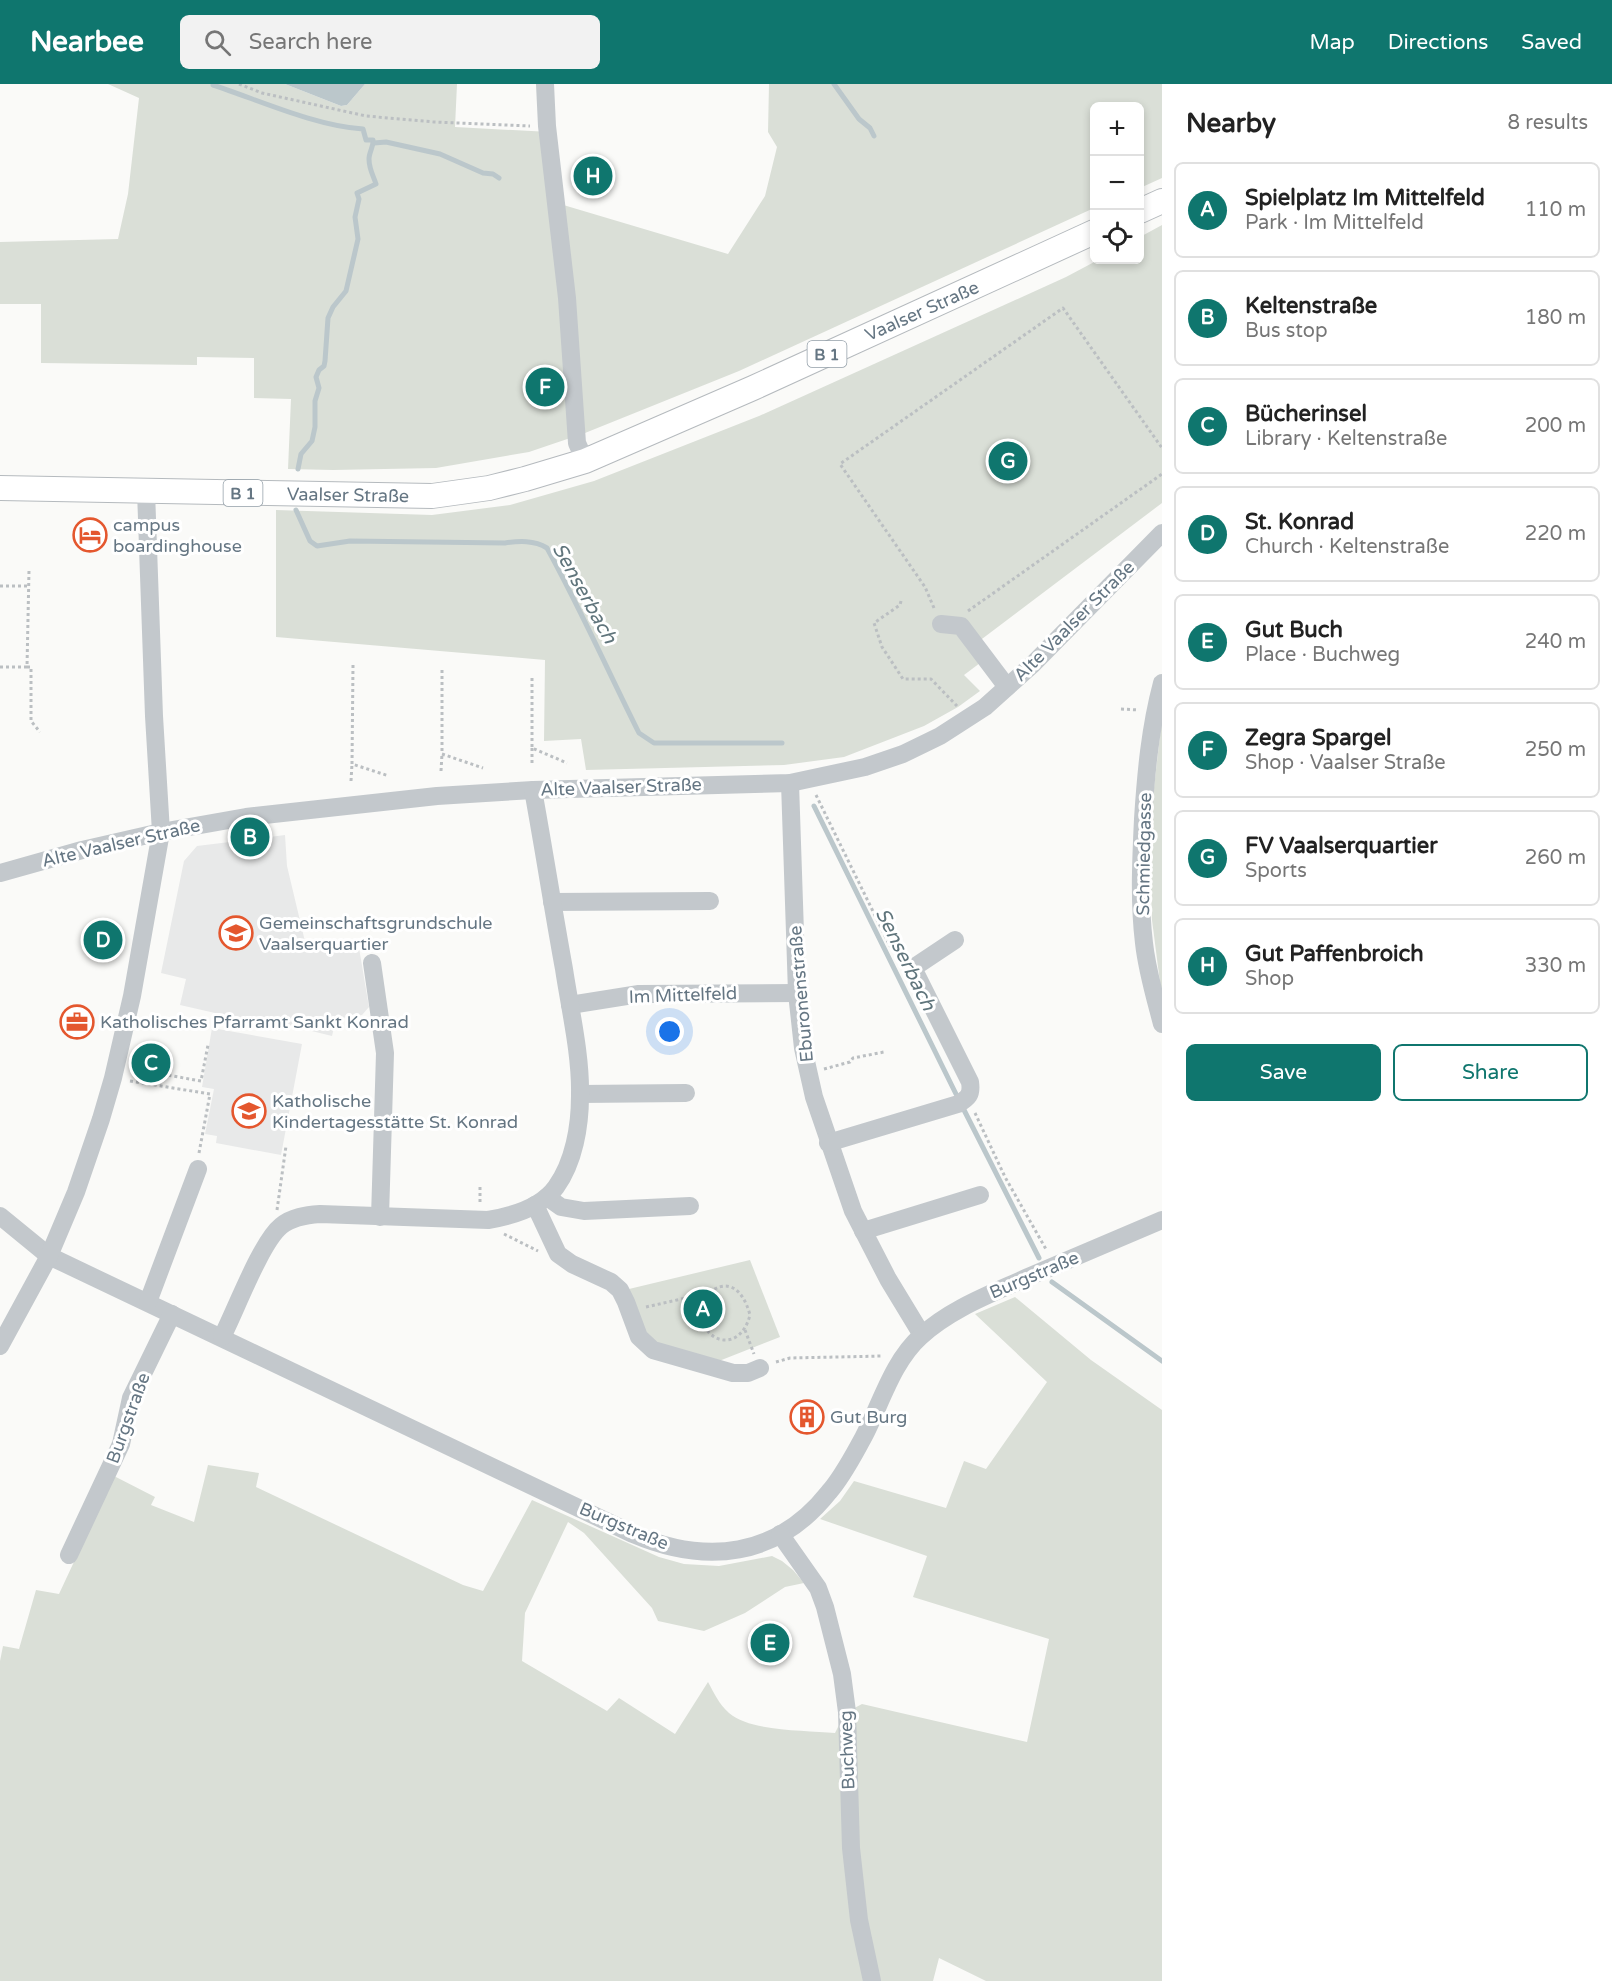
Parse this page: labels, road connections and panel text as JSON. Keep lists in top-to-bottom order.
{
  "streets": {
    "main road": ["Vaalser Straße", "B 1"],
    "street": [
      "Alte Vaalser Straße",
      "Schmiedgasse",
      "Eburonenstraße",
      "Im Mittelfeld",
      "Burgstraße",
      "Buchweg"
    ]
  },
  "crossings": [
    ["Alte Vaalser Straße", "Eburonenstraße"],
    ["Eburonenstraße", "Im Mittelfeld"],
    ["Eburonenstraße", "Burgstraße"],
    ["Burgstraße", "Buchweg"]
  ],
  "water": ["Senserbach"],
  "places": {
    "hotel": ["campus boardinghouse"],
    "school or university": ["Gemeinschaftsgrundschule Vaalserquartier", "Katholische Kindertagesstätte St. Konrad"],
    "office": ["Katholisches Pfarramt Sankt Konrad"],
    "building": ["Gut Burg"]
  },
  "page": {
    "header": "Nearbee",
    "search": "Search here",
    "nav": ["Map", "Directions", "Saved"],
    "heading": ["Nearby", "8 results"],
    "map_buttons": ["+", "−"],
    "pins": [
      "H",
      "F",
      "G",
      "B",
      "D",
      "C",
      "A",
      "E"
    ],
    "list": [
      {
        "mark": "A",
        "name": "Spielplatz Im Mittelfeld",
        "note": "Park · Im Mittelfeld",
        "value": "110 m"
      },
      {
        "mark": "B",
        "name": "Keltenstraße",
        "note": "Bus stop",
        "value": "180 m"
      },
      {
        "mark": "C",
        "name": "Bücherinsel",
        "note": "Library · Keltenstraße",
        "value": "200 m"
      },
      {
        "mark": "D",
        "name": "St. Konrad",
        "note": "Church · Keltenstraße",
        "value": "220 m"
      },
      {
        "mark": "E",
        "name": "Gut Buch",
        "note": "Place · Buchweg",
        "value": "240 m"
      },
      {
        "mark": "F",
        "name": "Zegra Spargel",
        "note": "Shop · Vaalser Straße",
        "value": "250 m"
      },
      {
        "mark": "G",
        "name": "FV Vaalserquartier",
        "note": "Sports",
        "value": "260 m"
      },
      {
        "mark": "H",
        "name": "Gut Paffenbroich",
        "note": "Shop",
        "value": "330 m"
      }
    ],
    "buttons": ["Save", "Share"]
  }
}
